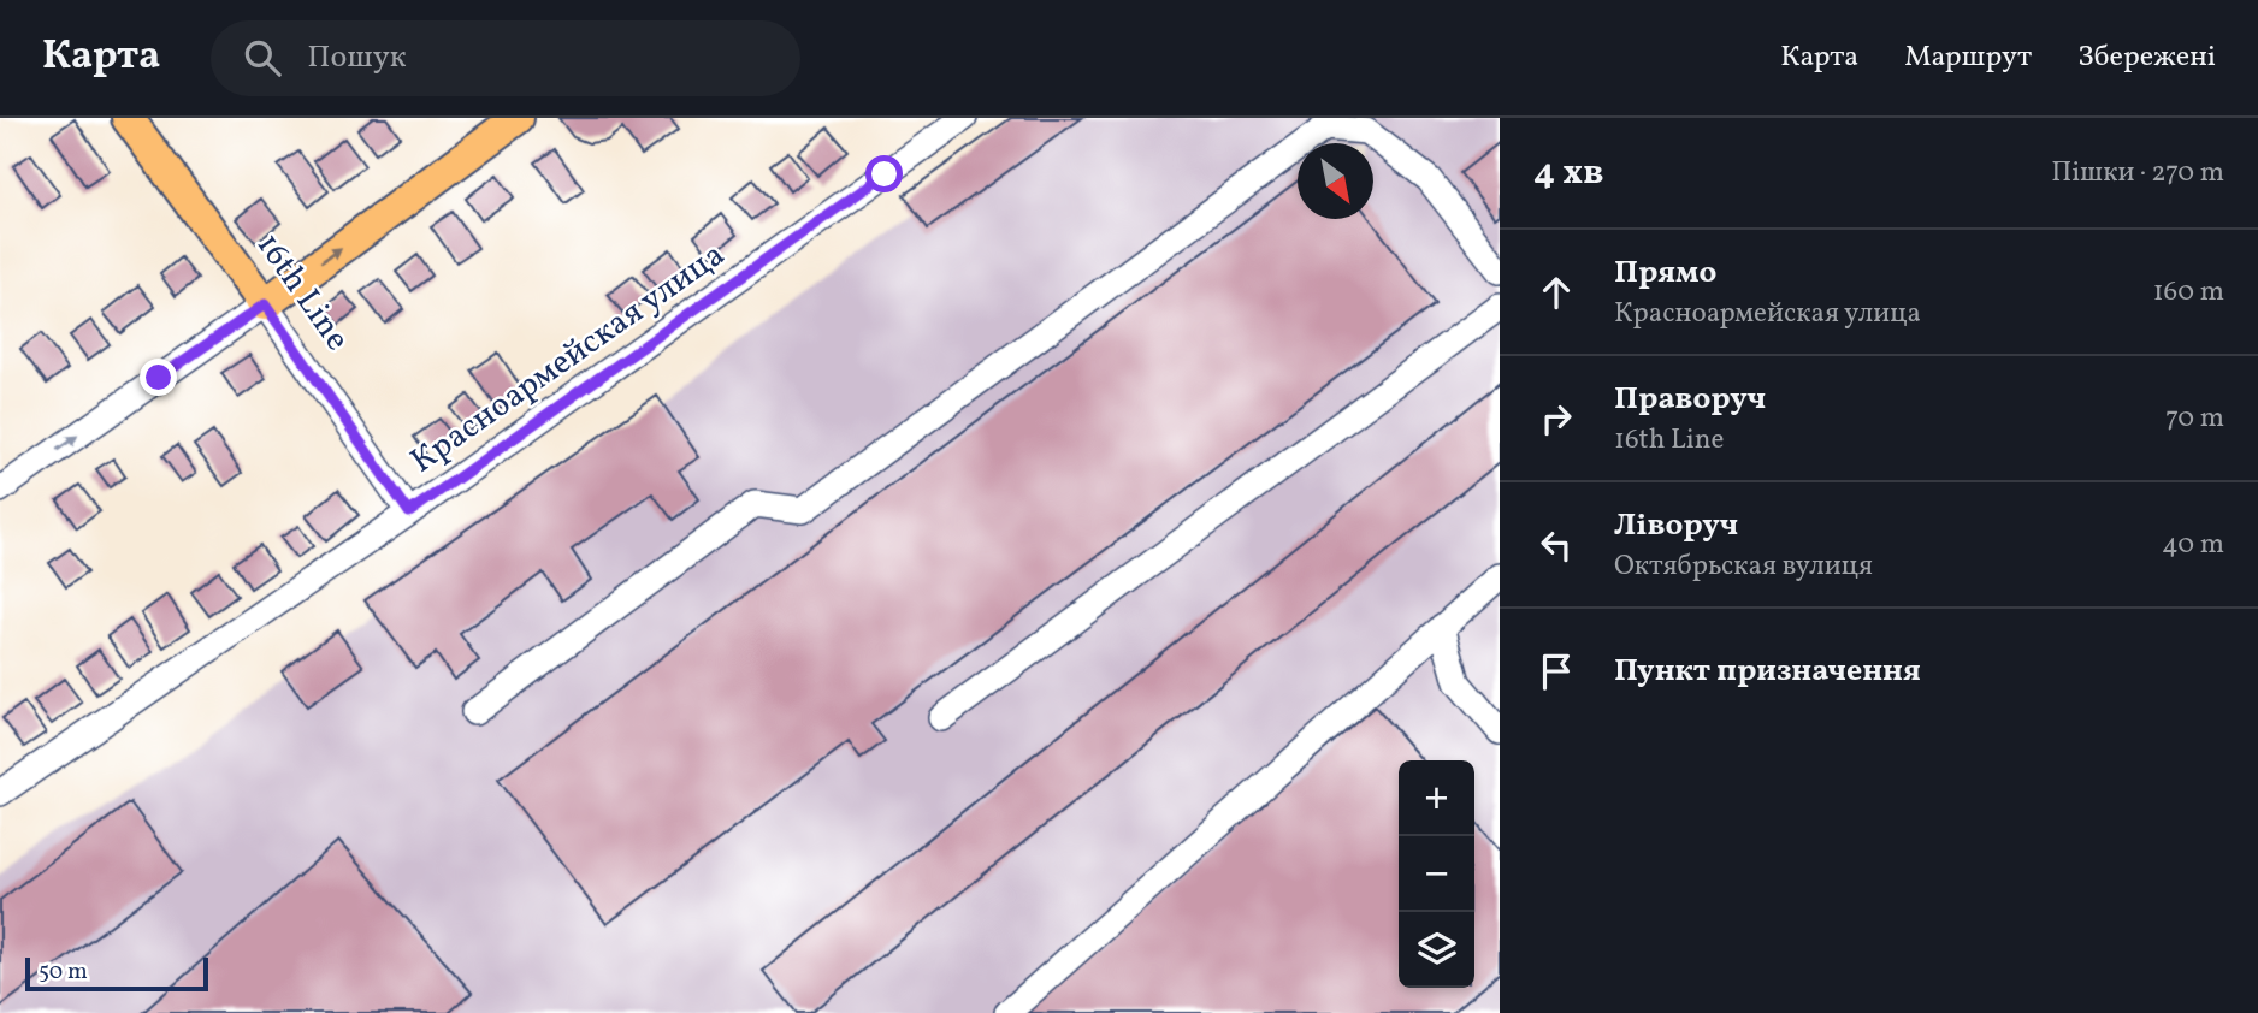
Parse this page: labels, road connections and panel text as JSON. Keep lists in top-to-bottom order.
{
  "streets": {
    "main road": ["16th Line"],
    "street": ["Красноармейская улица"]
  },
  "crossings": [
    ["16th Line", "Красноармейская улица"]
  ],
  "scale_bar": "50 m",
  "north": "bottom right",
  "page": {
    "header": "Карта",
    "search": "Пошук",
    "nav": ["Карта", "Маршрут", "Збережені"],
    "heading": ["4 хв", "Пішки · 270 m"],
    "list": [
      ["Прямо", "Красноармейская улица", "160 m"],
      ["Праворуч", "16th Line", "70 m"],
      ["Ліворуч", "Октябрьская вулиця", "40 m"],
      "Пункт призначення"
    ],
    "map_buttons": ["+", "−"],
    "scale": "50 m"
  }
}
